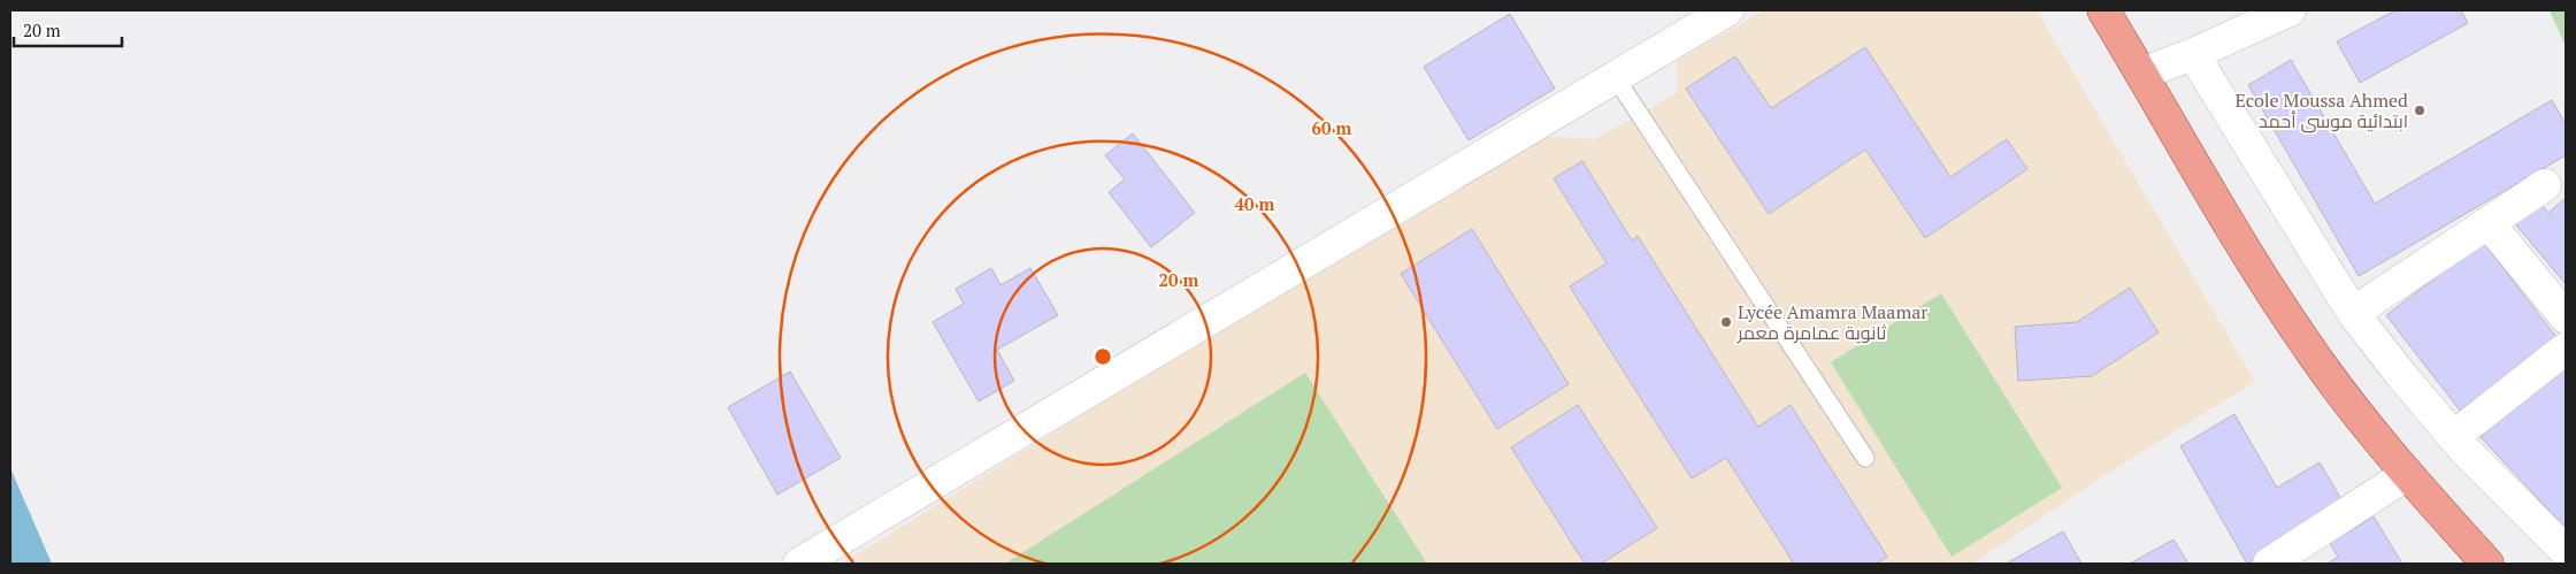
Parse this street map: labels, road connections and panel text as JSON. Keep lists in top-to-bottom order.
{
  "places": ["Ecole Moussa Ahmed ابتدائية موسى أحمد", "Lycée Amamra Maamar ثانوية عمامرة معمر"],
  "scale_bar": "20 m",
  "rings": ["60 m", "40 m", "20 m"]
}
